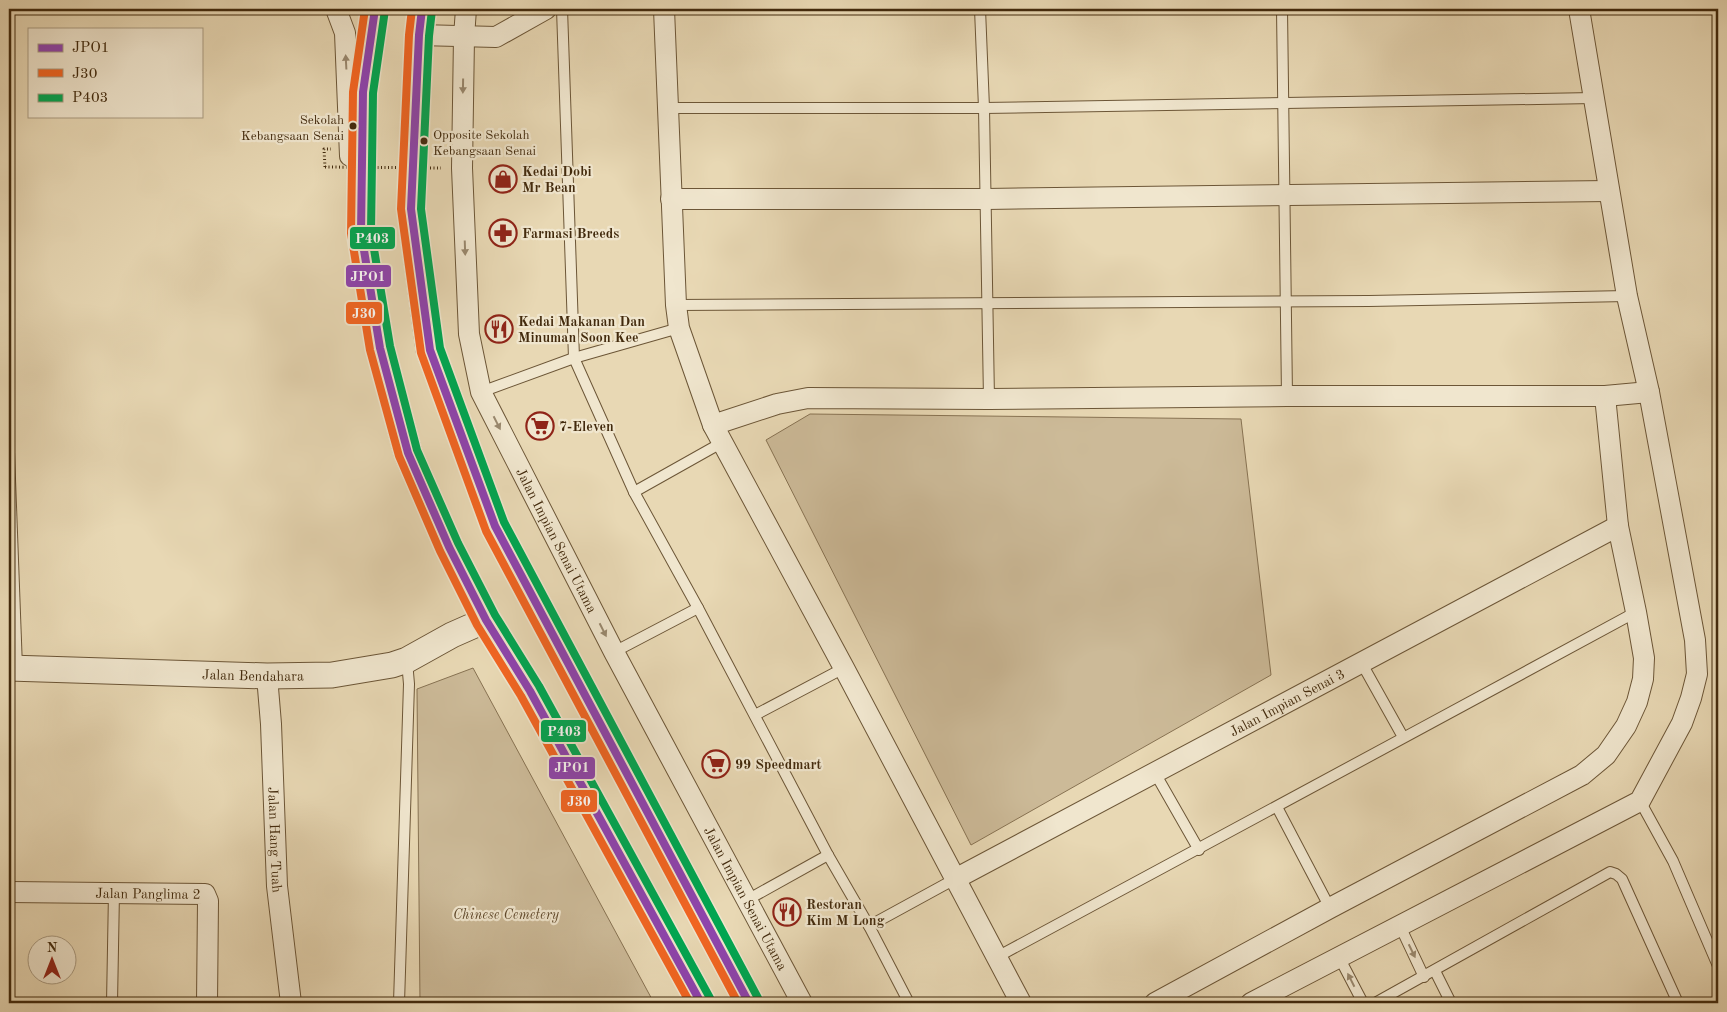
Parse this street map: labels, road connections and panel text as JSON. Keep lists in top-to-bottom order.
{
  "streets": {
    "street": [
      "Jalan Impian Senai Utama",
      "Jalan Bendahara",
      "Jalan Impian Senai 3",
      "Jalan Hang Tuah",
      "Jalan Panglima 2"
    ]
  },
  "crossings": [
    ["Jalan Bendahara", "Jalan Hang Tuah"]
  ],
  "parks": ["Chinese Cemetery"],
  "places": {
    "other": ["Sekolah Kebangsaan Senai", "Opposite Sekolah Kebangsaan Senai"],
    "shop": ["Kedai Dobi Mr Bean"],
    "pharmacy": ["Farmasi Breeds"],
    "restaurant": ["Kedai Makanan Dan Minuman Soon Kee", "Restoran Kim M Long"],
    "supermarket": ["7-Eleven", "99 Speedmart"]
  },
  "lines": ["transit line JPO1", "transit line J30", "transit line P403"],
  "legend": ["JPO1", "J30", "P403"],
  "north": "top"
}
